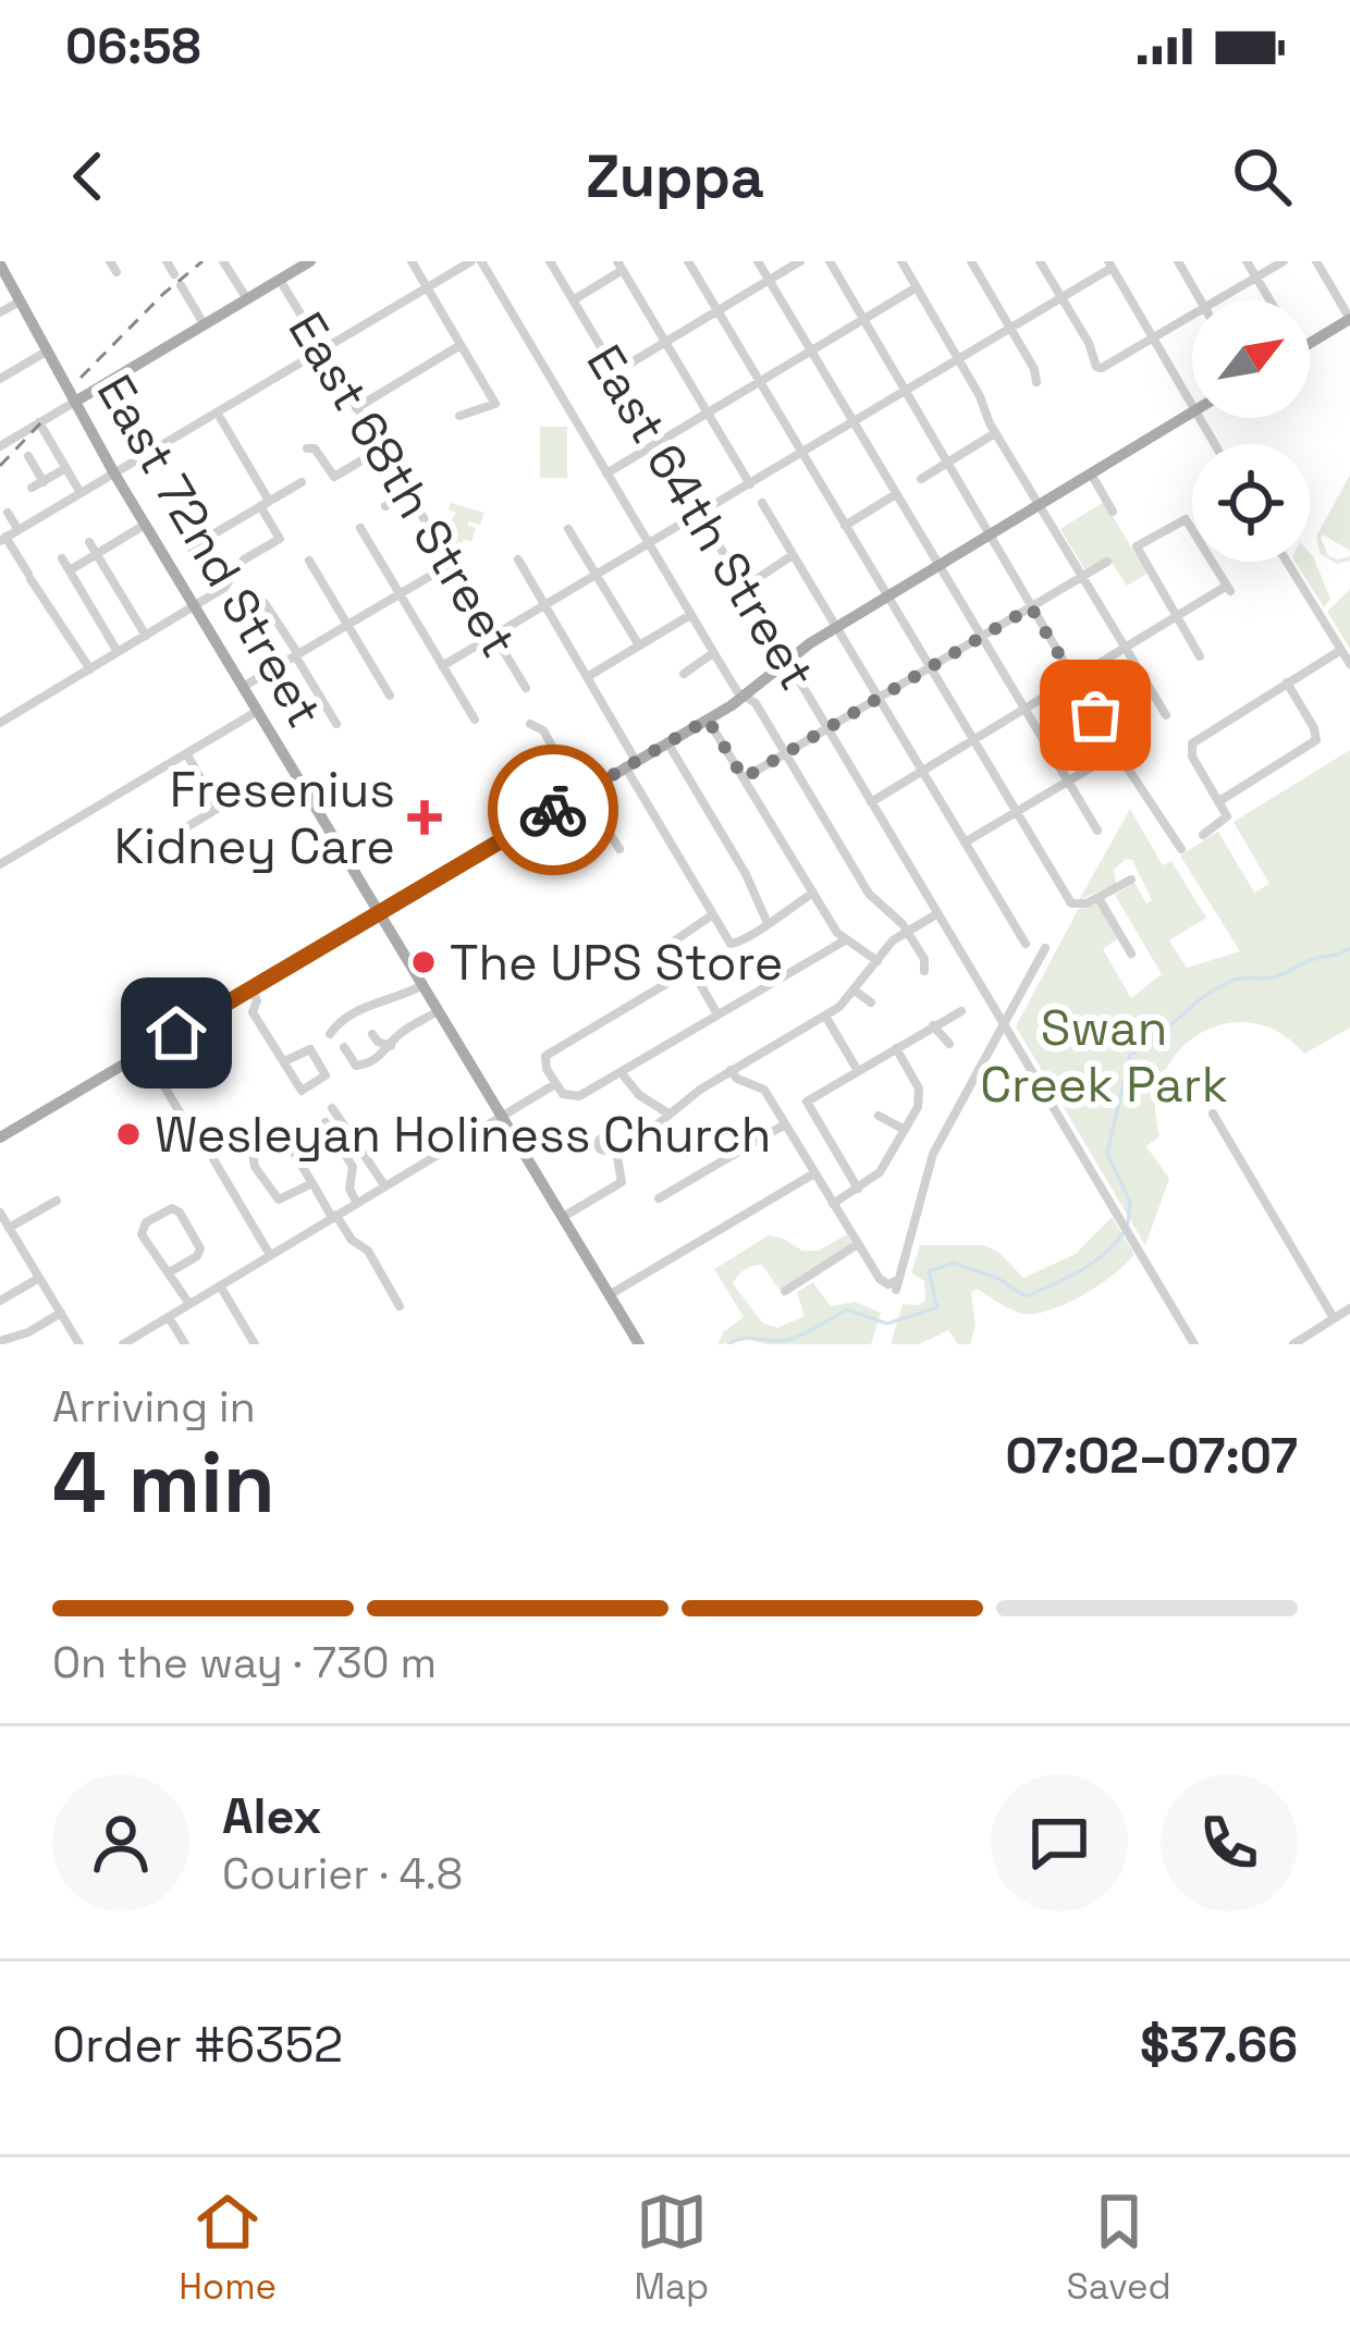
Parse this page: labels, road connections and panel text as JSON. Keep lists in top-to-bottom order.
{
  "streets": {
    "main road": ["East 72nd Street"],
    "street": ["East 68th Street", "East 64th Street"]
  },
  "parks": ["Swan Creek Park"],
  "places": {
    "health": ["Fresenius Kidney Care"],
    "other": ["The UPS Store", "Wesleyan Holiness Church"]
  },
  "north": "top right",
  "page": {
    "status": "06:58",
    "header": "Zuppa",
    "heading": ["4 min", "Arriving in", "07:02–07:07"],
    "panel": [
      "Alex",
      "Courier · 4.8",
      "Order #6352",
      "$37.66"
    ],
    "bar": "On the way · 730 m",
    "tabs": ["Home", "Map", "Saved"]
  }
}
